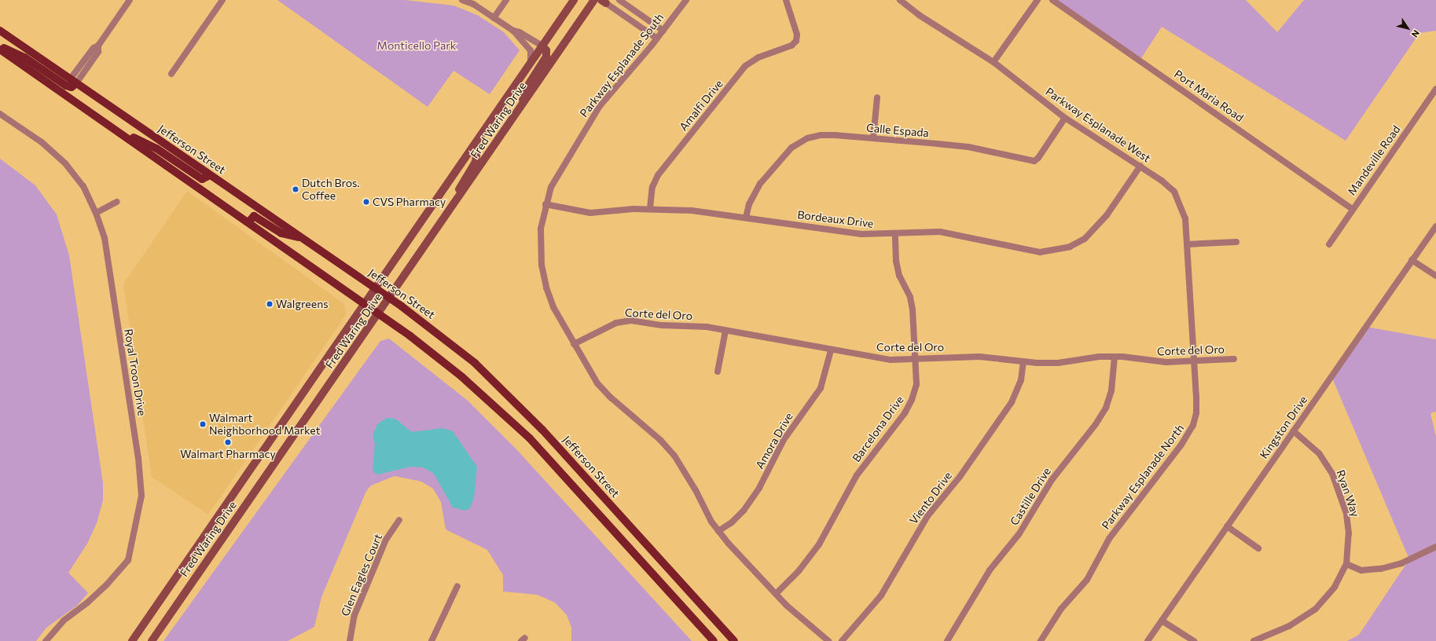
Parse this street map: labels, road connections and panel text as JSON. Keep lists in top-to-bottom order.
{
  "streets": {
    "main road": ["Fred Waring Drive", "Jefferson Street"],
    "street": [
      "Parkway Esplanade South",
      "Port Maria Road",
      "Amalfi Drive",
      "Parkway Esplanade West",
      "Calle Espada",
      "Mandeville Road",
      "Bordeaux Drive",
      "Corte del Oro",
      "Royal Troon Drive",
      "Kingston Drive",
      "Barcelona Drive",
      "Amora Drive",
      "Parkway Esplanade North",
      "Ryan Way",
      "Castille Drive",
      "Viento Drive",
      "Glen Eagles Court"
    ]
  },
  "crossings": [
    ["Parkway Esplanade South", "Bordeaux Drive"],
    ["Parkway Esplanade South", "Corte del Oro"],
    ["Parkway Esplanade South", "Barcelona Drive"],
    ["Parkway Esplanade South", "Amora Drive"],
    ["Port Maria Road", "Mandeville Road"],
    ["Amalfi Drive", "Bordeaux Drive"],
    ["Fred Waring Drive", "Jefferson Street"],
    ["Parkway Esplanade West", "Calle Espada"],
    ["Parkway Esplanade West", "Bordeaux Drive"],
    ["Parkway Esplanade West", "Parkway Esplanade North"],
    ["Calle Espada", "Bordeaux Drive"],
    ["Bordeaux Drive", "Barcelona Drive"],
    ["Corte del Oro", "Barcelona Drive"],
    ["Corte del Oro", "Amora Drive"],
    ["Corte del Oro", "Parkway Esplanade North"],
    ["Corte del Oro", "Castille Drive"],
    ["Corte del Oro", "Viento Drive"],
    ["Kingston Drive", "Ryan Way"]
  ],
  "parks": ["Monticello Park"],
  "places": [
    "Dutch Bros. Coffee",
    "CVS Pharmacy",
    "Walgreens",
    "Walmart Neighborhood Market",
    "Walmart Pharmacy"
  ],
  "north": "bottom right"
}
